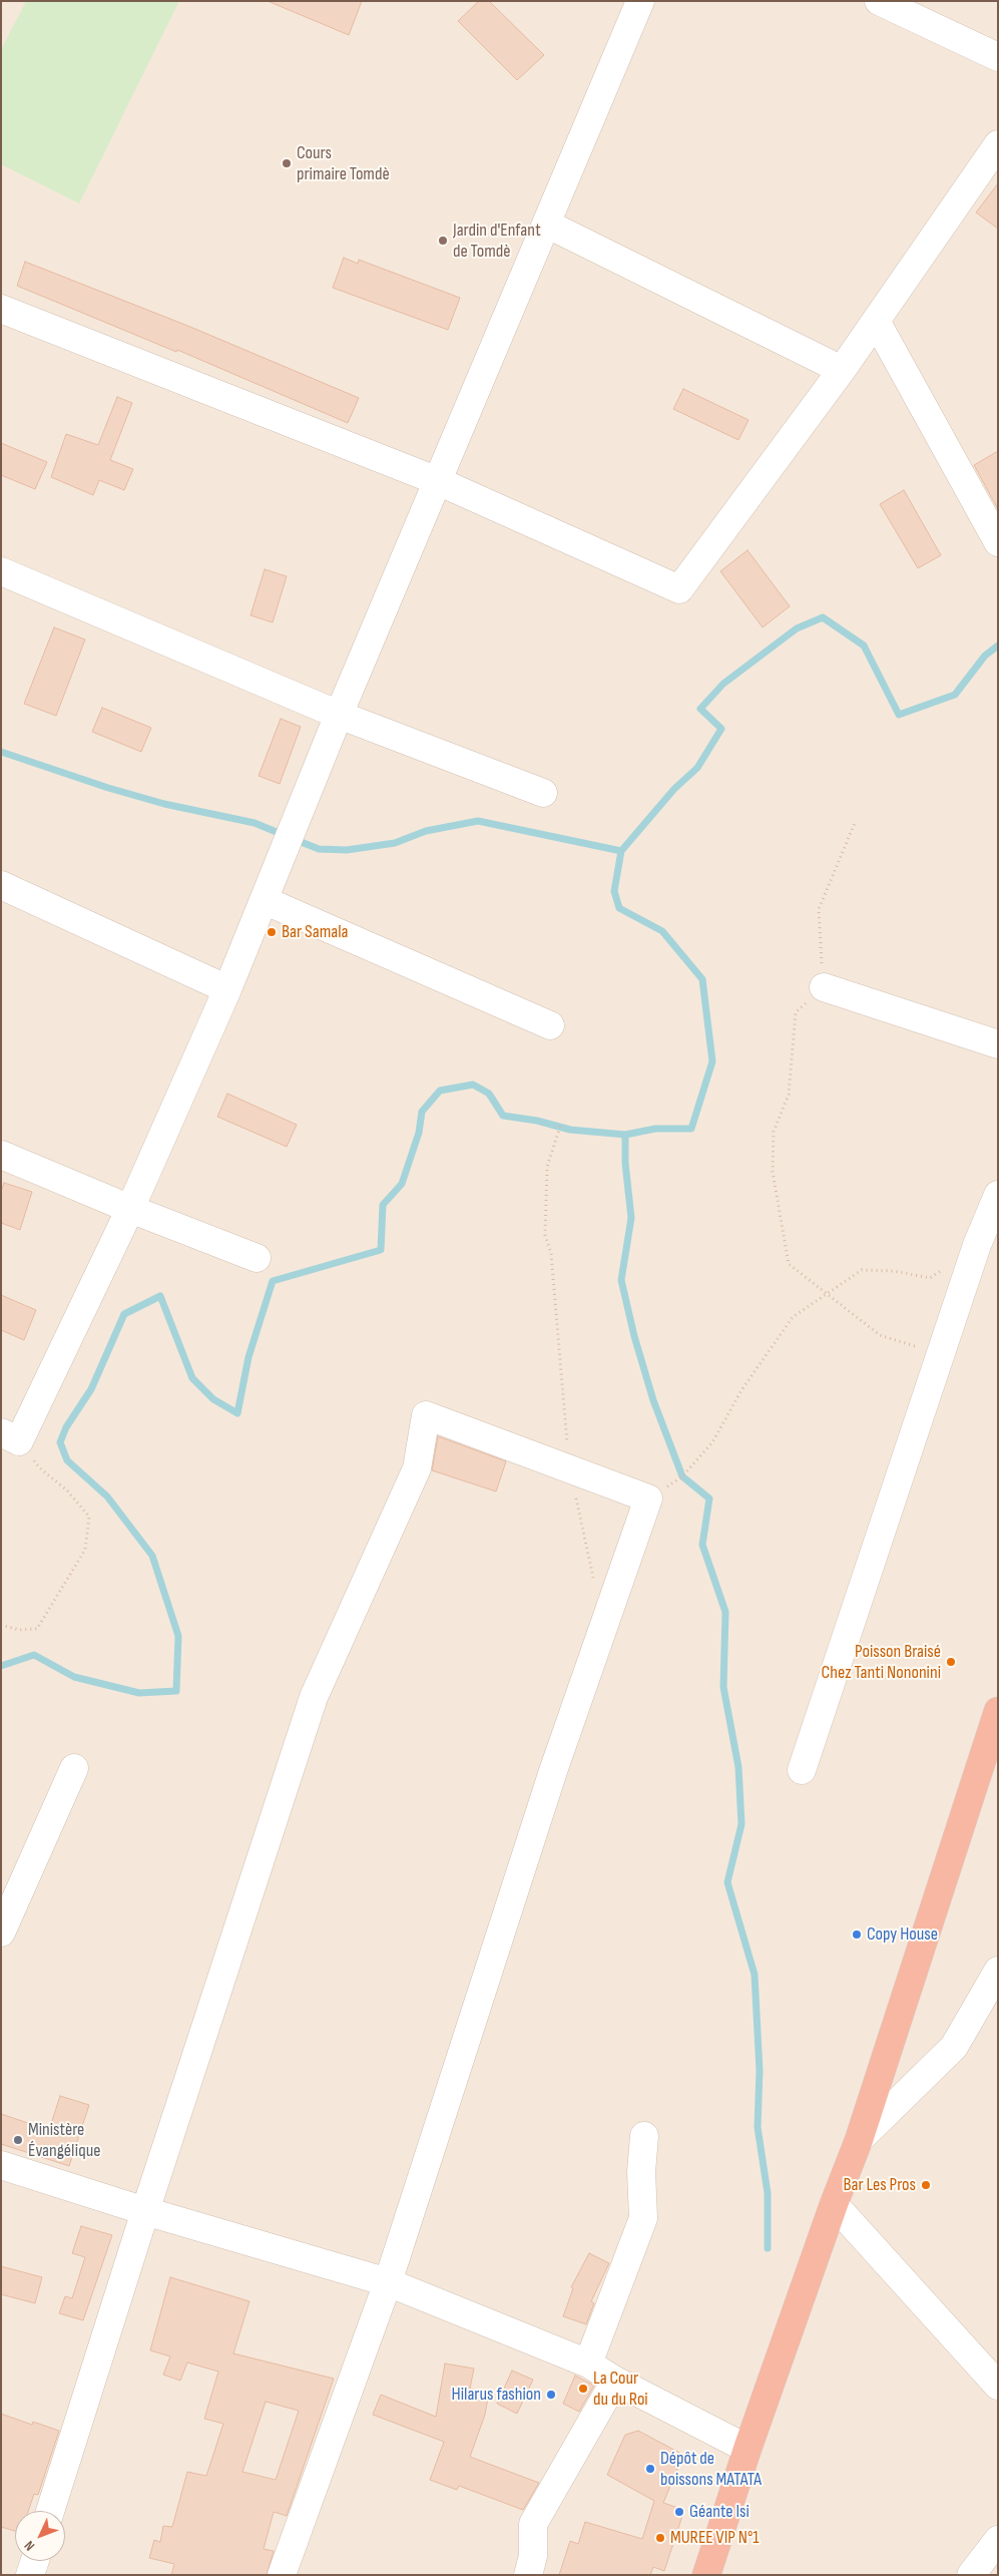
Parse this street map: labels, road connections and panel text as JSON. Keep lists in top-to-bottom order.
{
  "places": [
    "Cours primaire Tomdè",
    "Jardin d'Enfant de Tomdè",
    "Bar Samala",
    "Poisson Braisé Chez Tanti Nononini",
    "Copy House",
    "Ministère Évangélique",
    "Bar Les Pros",
    "La Cour du du Roi",
    "Hilarus fashion",
    "Dépôt de boissons MATATA",
    "Géante Isi",
    "MUREE VIP N°1"
  ],
  "north": "bottom left"
}
